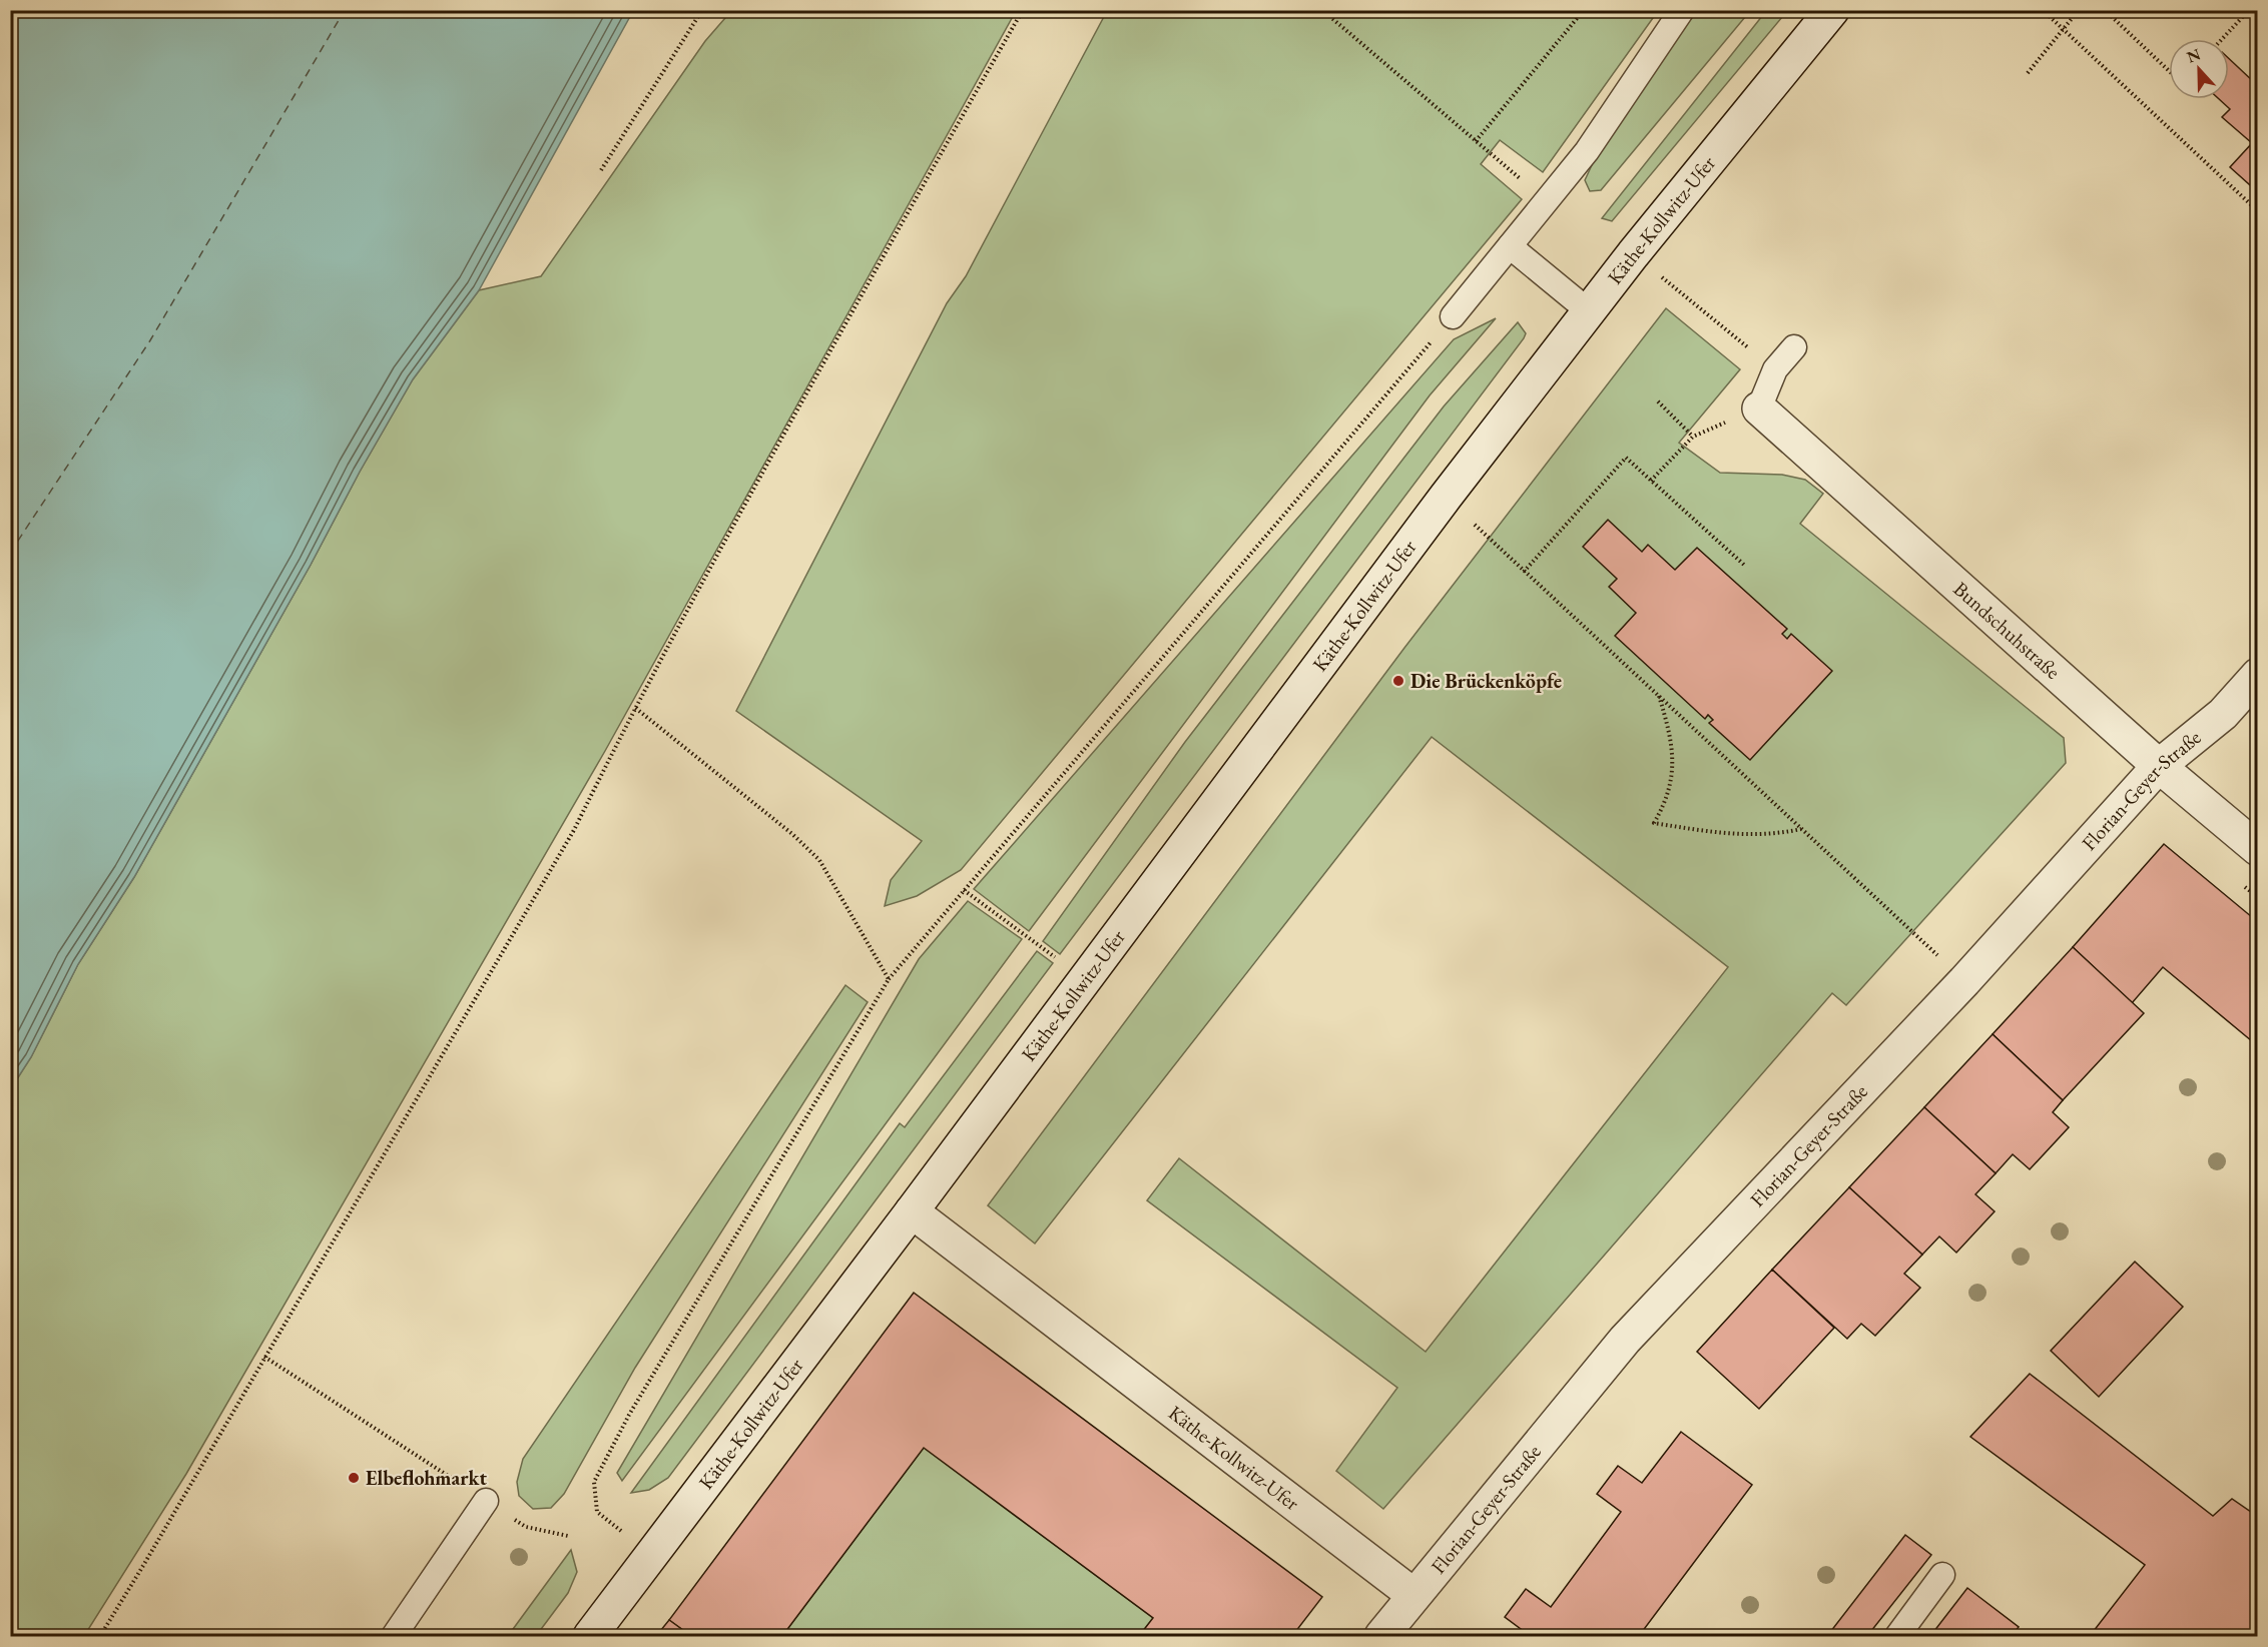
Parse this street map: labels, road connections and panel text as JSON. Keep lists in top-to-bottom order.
{
  "streets": {
    "street": ["Käthe-Kollwitz-Ufer", "Bundschuhstraße", "Florian-Geyer-Straße"]
  },
  "crossings": [
    ["Käthe-Kollwitz-Ufer", "Florian-Geyer-Straße"],
    ["Bundschuhstraße", "Florian-Geyer-Straße"]
  ],
  "places": ["Die Brückenköpfe", "Elbeflohmarkt"],
  "north": "top"
}
